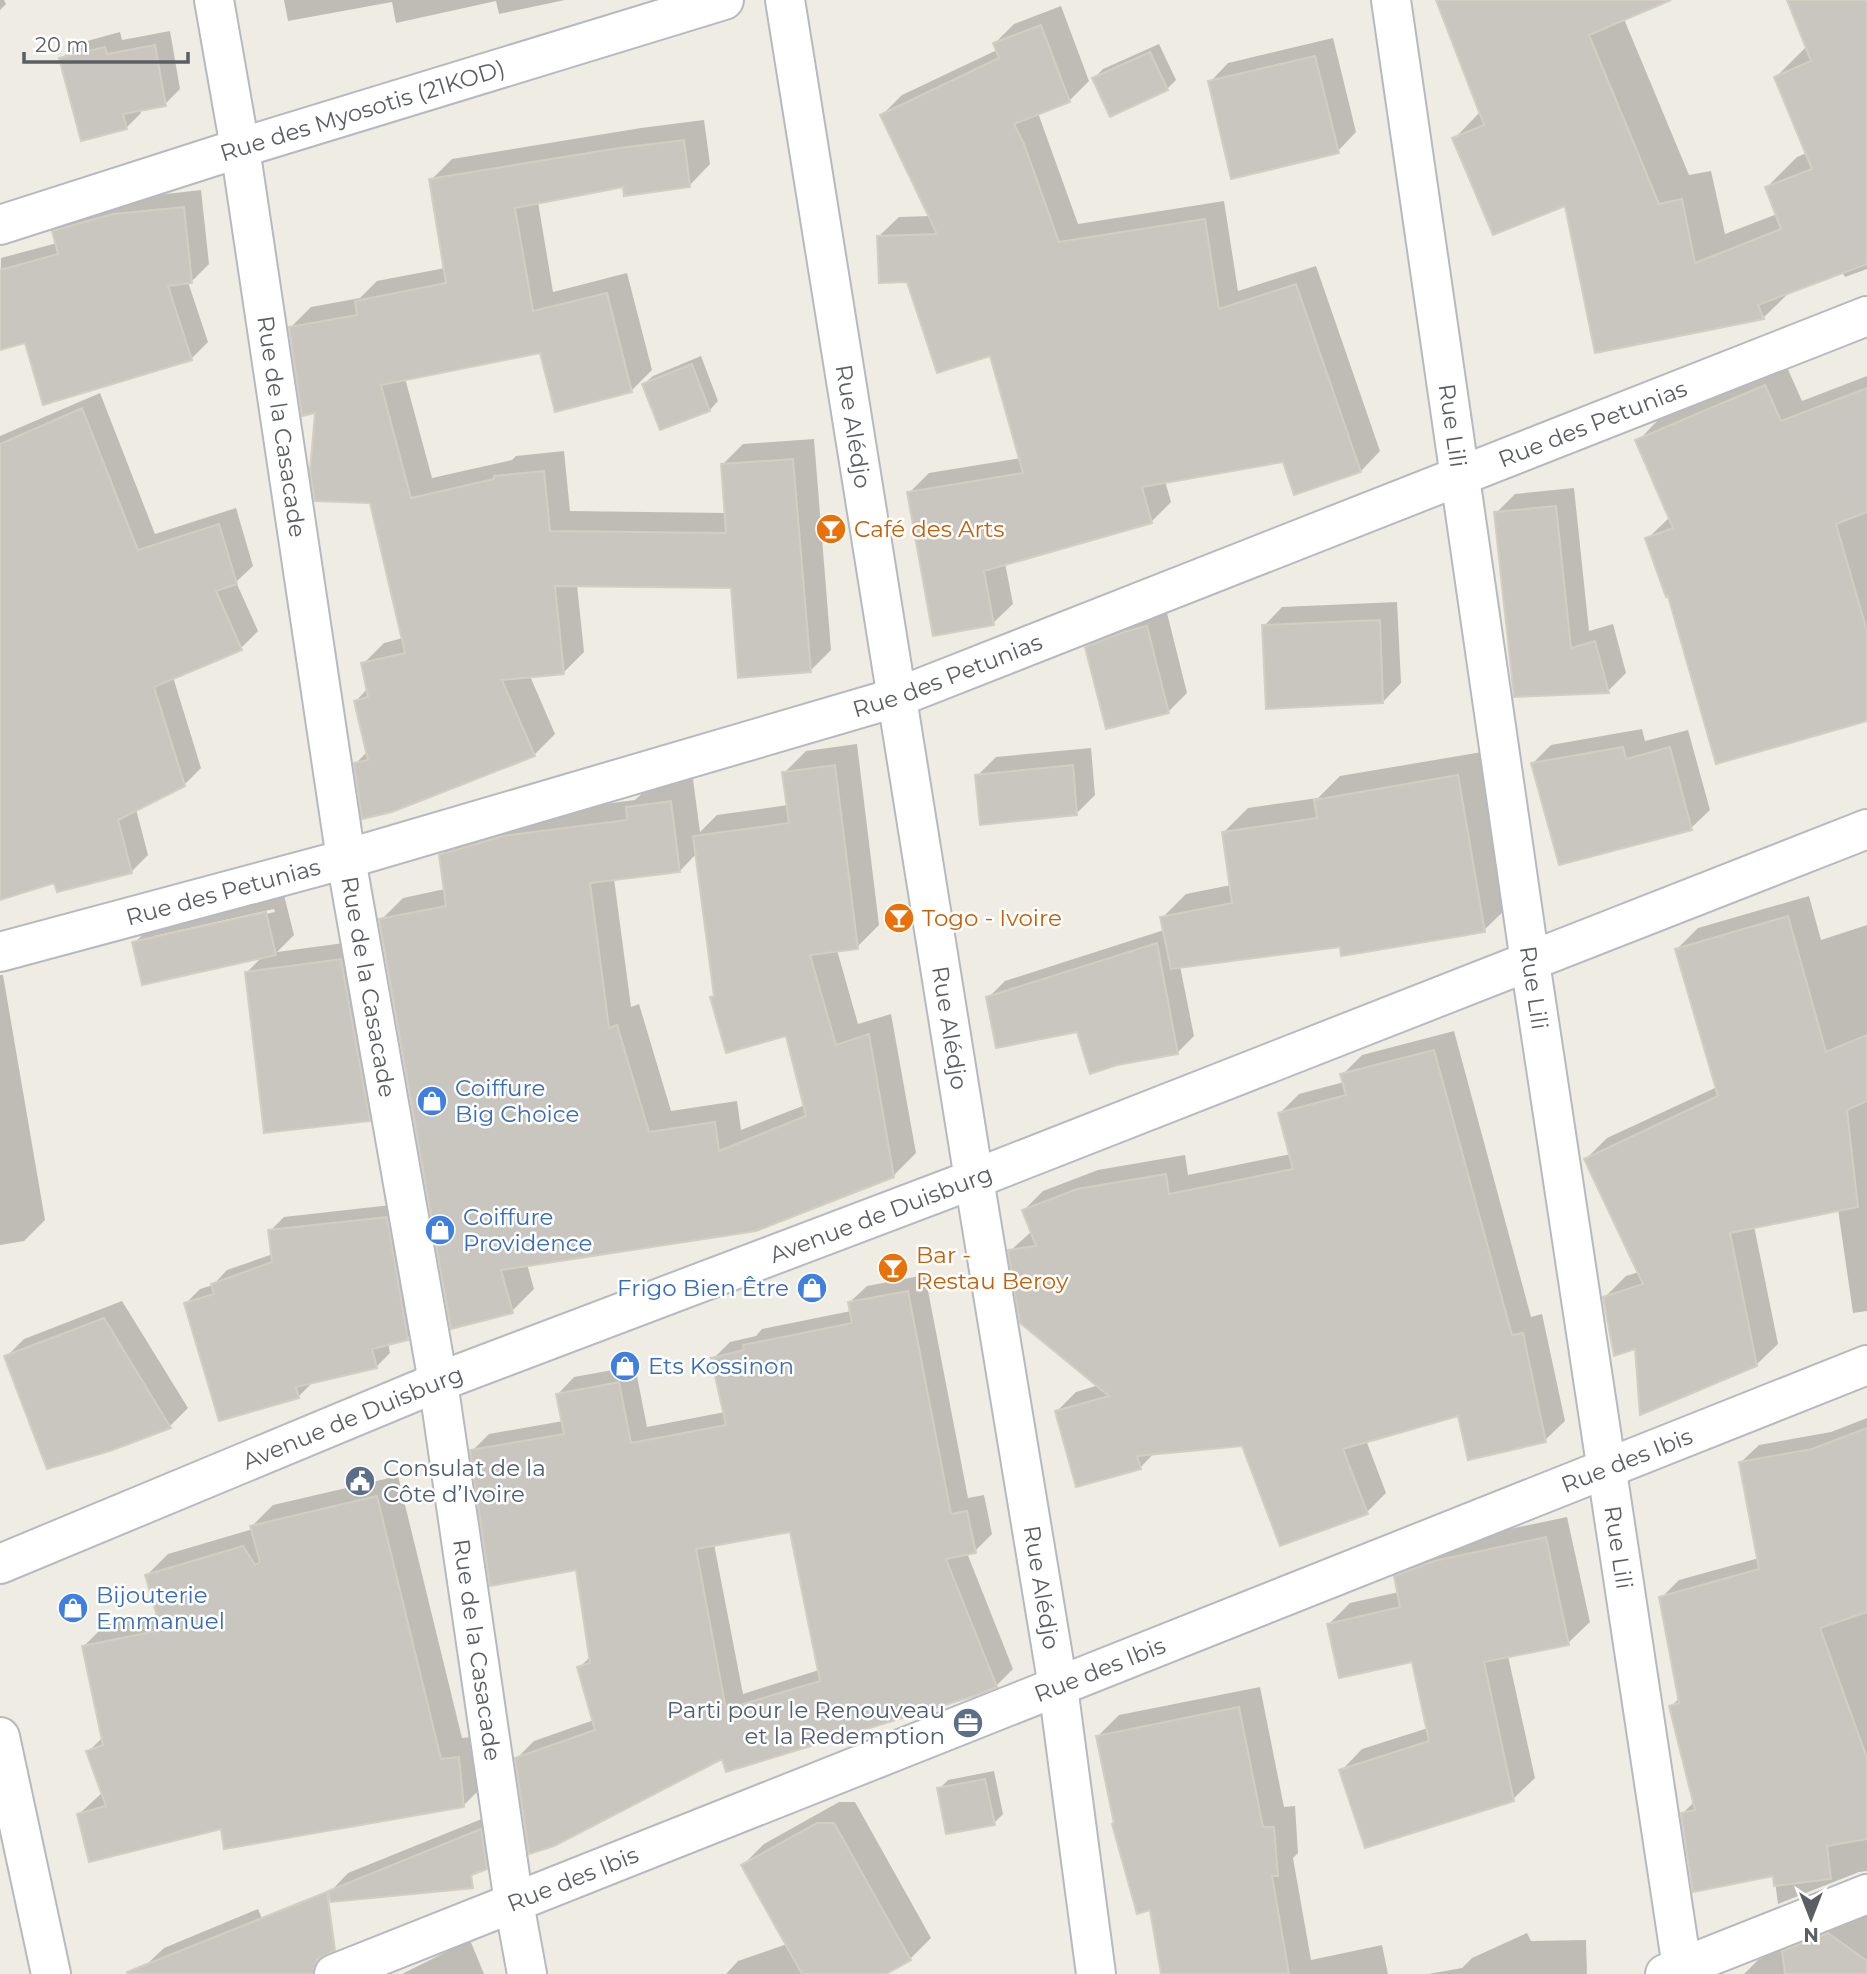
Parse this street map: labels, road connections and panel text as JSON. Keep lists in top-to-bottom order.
{
  "streets": {
    "street": [
      "Rue des Myosotis (21KOD)",
      "Rue des Petunias",
      "Rue Lili",
      "Rue de la Casacade",
      "Rue Alédjo",
      "Avenue de Duisburg",
      "Rue des Ibis"
    ]
  },
  "crossings": [
    ["Rue des Myosotis (21KOD)", "Rue de la Casacade"],
    ["Rue des Petunias", "Rue Lili"],
    ["Rue des Petunias", "Rue de la Casacade"],
    ["Rue des Petunias", "Rue Alédjo"],
    ["Rue Lili", "Avenue de Duisburg"],
    ["Rue Lili", "Rue des Ibis"],
    ["Rue de la Casacade", "Avenue de Duisburg"],
    ["Rue de la Casacade", "Rue des Ibis"],
    ["Rue Alédjo", "Avenue de Duisburg"],
    ["Rue Alédjo", "Rue des Ibis"]
  ],
  "places": {
    "bar": ["Café des Arts", "Togo - Ivoire", "Bar - Restau Beroy"],
    "shop": [
      "Coiffure Big Choice",
      "Coiffure Providence",
      "Frigo Bien Être",
      "Ets Kossinon",
      "Bijouterie Emmanuel"
    ],
    "public building": ["Consulat de la Côte d’Ivoire"],
    "office": ["Parti pour le Renouveau et la Redemption"]
  },
  "scale_bar": "20 m",
  "north": "bottom"
}
